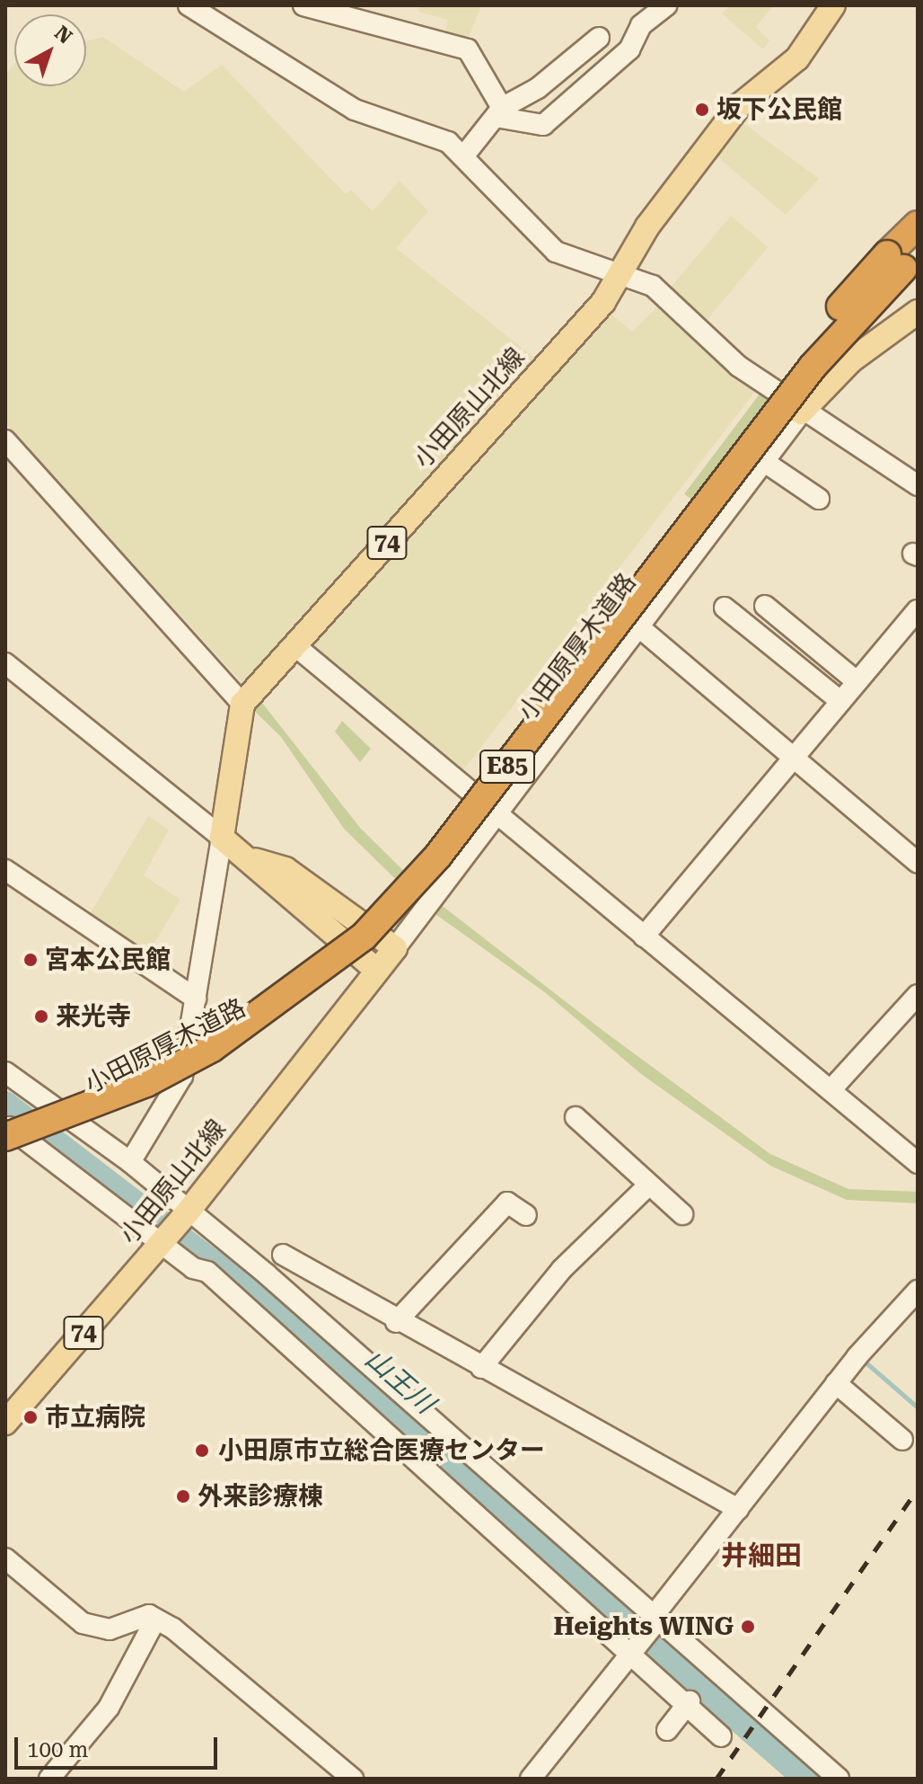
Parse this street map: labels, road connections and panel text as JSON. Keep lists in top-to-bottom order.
{
  "streets": {
    "highway": ["小田原厚木道路", "E85"],
    "main road": ["小田原山北線", "74"]
  },
  "districts": ["井細田"],
  "water": ["山王川"],
  "places": [
    "坂下公民館",
    "宮本公民館",
    "来光寺",
    "市立病院",
    "小田原市立総合医療センター",
    "外来診療棟",
    "Heights WING"
  ],
  "scale_bar": "100 m",
  "north": "top right"
}
